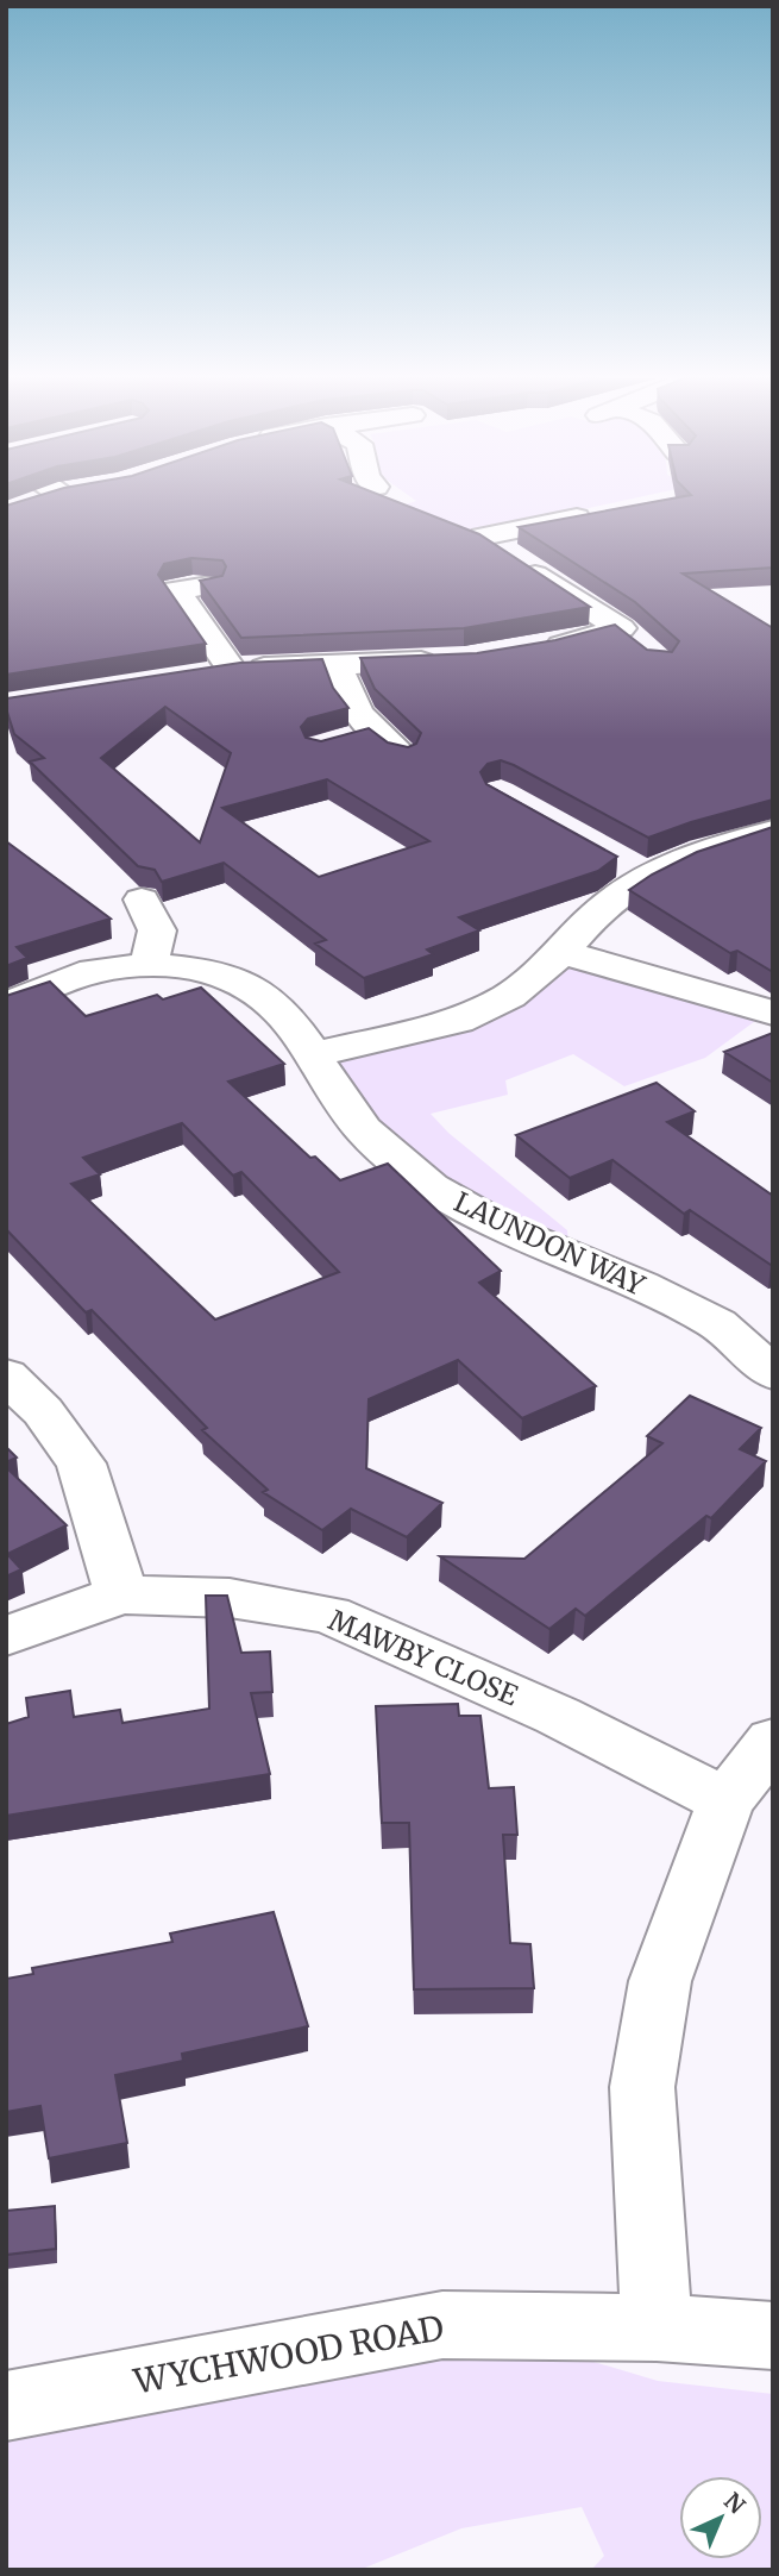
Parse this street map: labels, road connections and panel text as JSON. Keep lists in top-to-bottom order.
{
  "streets": {
    "street": ["LAUNDON WAY", "MAWBY CLOSE", "WYCHWOOD ROAD"]
  },
  "north": "top right"
}
